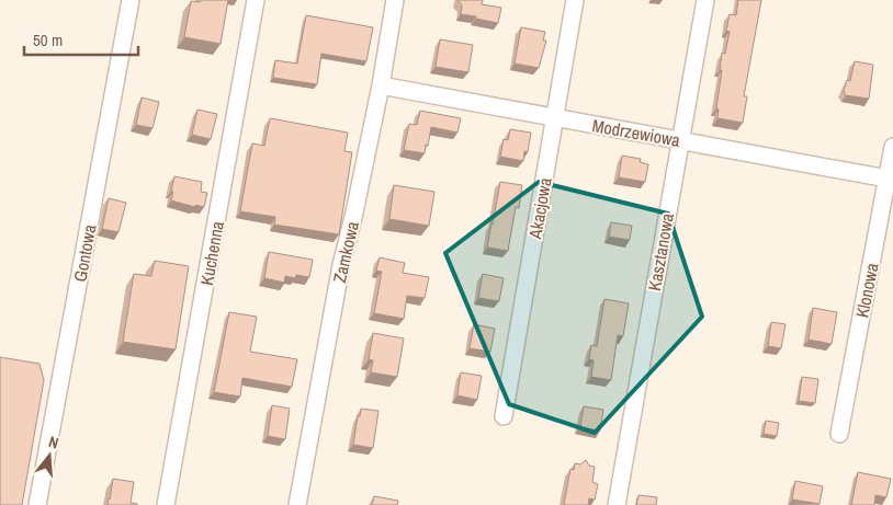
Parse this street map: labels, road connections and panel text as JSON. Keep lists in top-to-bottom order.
{
  "streets": {
    "street": [
      "Modrzewiowa",
      "Akacjowa",
      "Zamkowa",
      "Kasztanowa",
      "Gontowa",
      "Kuchenna",
      "Klonowa"
    ]
  },
  "crossings": [
    ["Modrzewiowa", "Akacjowa"],
    ["Modrzewiowa", "Zamkowa"],
    ["Modrzewiowa", "Kasztanowa"],
    ["Modrzewiowa", "Klonowa"]
  ],
  "scale_bar": "50 m",
  "north": "top"
}
